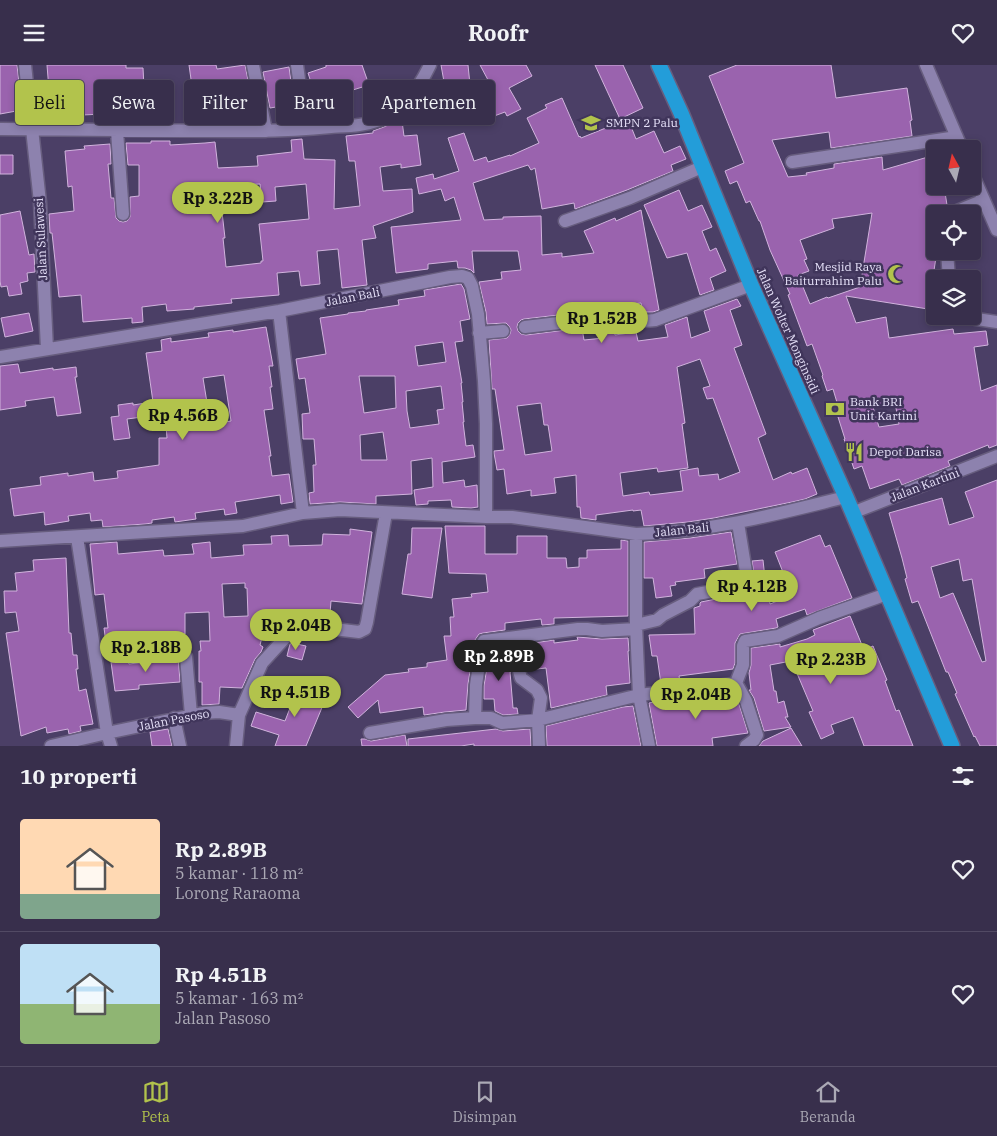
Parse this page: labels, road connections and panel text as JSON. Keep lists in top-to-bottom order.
{
  "streets": {
    "highway": ["Jalan Wolter Monginsidi"],
    "street": [
      "Jalan Sulawesi",
      "Jalan Bali",
      "Jalan Kartini",
      "Jalan Pasoso"
    ]
  },
  "crossings": [
    ["Jalan Sulawesi", "Jalan Bali"],
    ["Jalan Bali", "Jalan Wolter Monginsidi"],
    ["Jalan Wolter Monginsidi", "Jalan Kartini"]
  ],
  "places": {
    "school or university": ["SMPN 2 Palu"],
    "mosque": ["Mesjid Raya Baiturrahim Palu"],
    "bank": ["Bank BRI Unit Kartini"],
    "restaurant": ["Depot Darisa"]
  },
  "north": "top",
  "page": {
    "header": "Roofr",
    "chip": [
      "Beli",
      "Sewa",
      "Filter",
      "Baru",
      "Apartemen"
    ],
    "price": [
      "Rp 3.22B",
      "Rp 1.52B",
      "Rp 4.56B",
      "Rp 4.12B",
      "Rp 2.04B",
      "Rp 2.18B",
      "Rp 2.89B",
      "Rp 2.23B",
      "Rp 4.51B",
      "Rp 2.04B"
    ],
    "heading": "10 properti",
    "list": [
      {
        "name": "Rp 2.89B",
        "note": "5 kamar · 118 m² · Lorong Raraoma"
      },
      {
        "name": "Rp 4.51B",
        "note": "5 kamar · 163 m² · Jalan Pasoso"
      }
    ],
    "tabs": ["Peta", "Disimpan", "Beranda"]
  }
}
